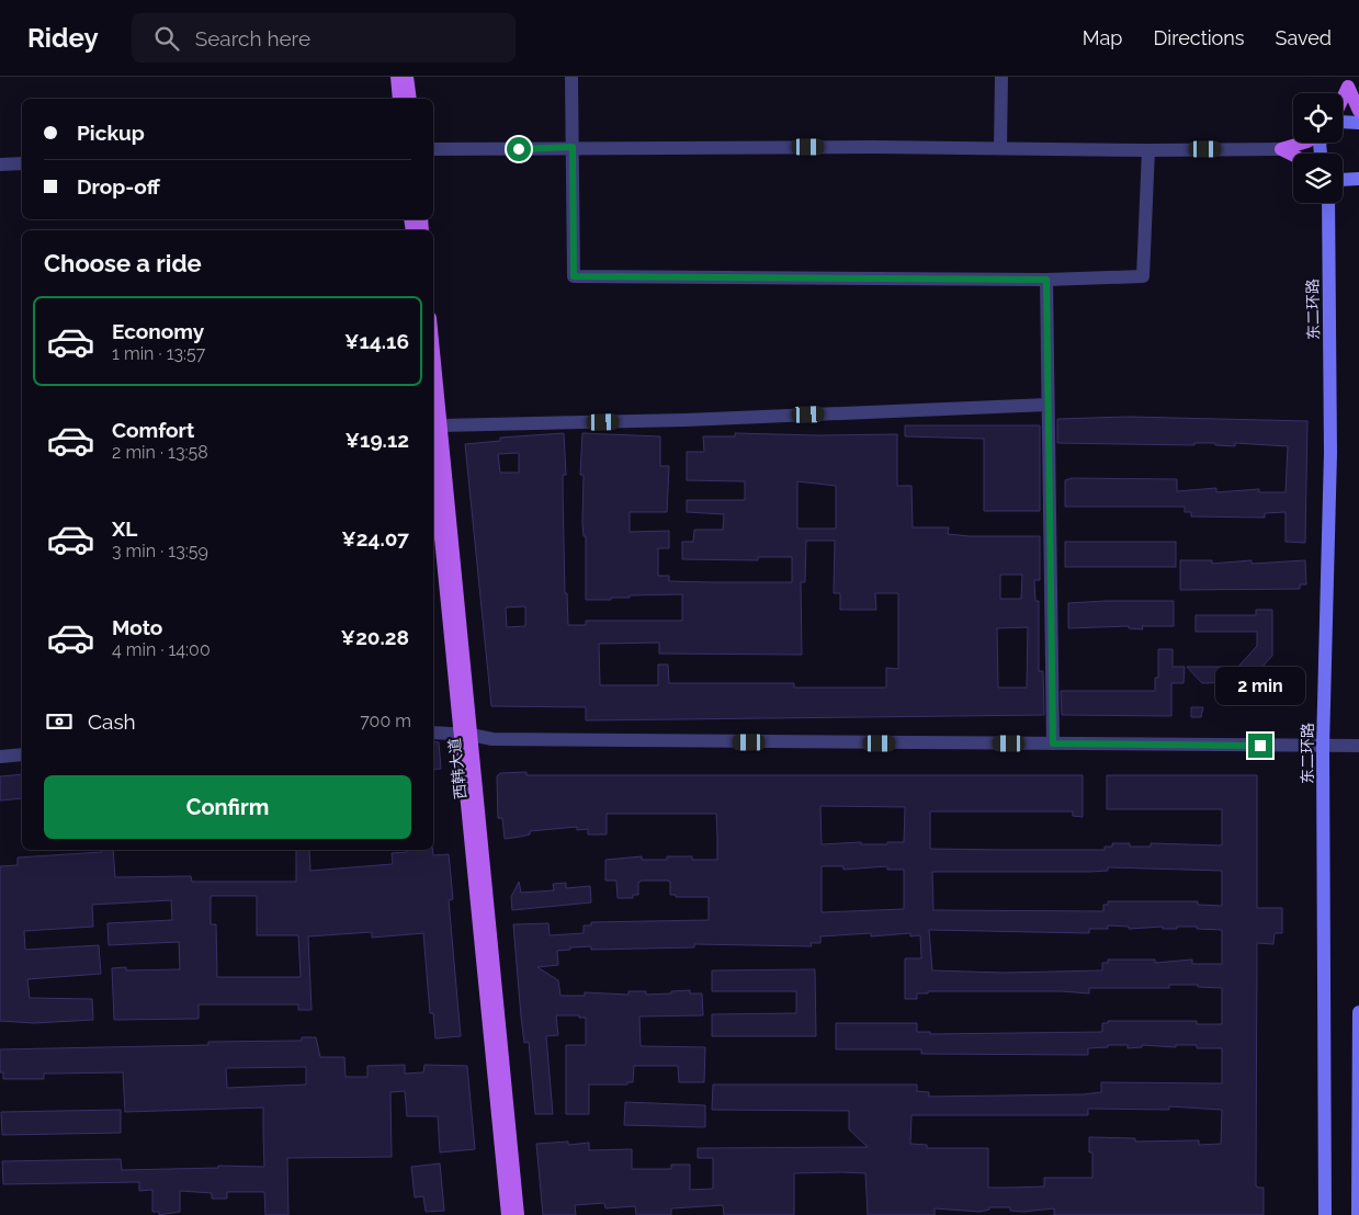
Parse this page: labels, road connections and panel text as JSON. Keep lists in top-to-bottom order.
{
  "streets": {
    "main road": ["东二环路", "西韩大道"]
  },
  "page": {
    "header": "Ridey",
    "search": "Search here",
    "nav": ["Map", "Directions", "Saved"],
    "banner": ["Pickup", "Drop-off"],
    "heading": "Choose a ride",
    "list": [
      {
        "name": "Economy",
        "note": "1 min · 13:57",
        "value": "¥14.16"
      },
      {
        "name": "Comfort",
        "note": "2 min · 13:58",
        "value": "¥19.12"
      },
      {
        "name": "XL",
        "note": "3 min · 13:59",
        "value": "¥24.07"
      },
      {
        "name": "Moto",
        "note": "4 min · 14:00",
        "value": "¥20.28"
      }
    ],
    "bubble": "2 min",
    "pay": ["Cash", "700 m"],
    "buttons": "Confirm"
  }
}
